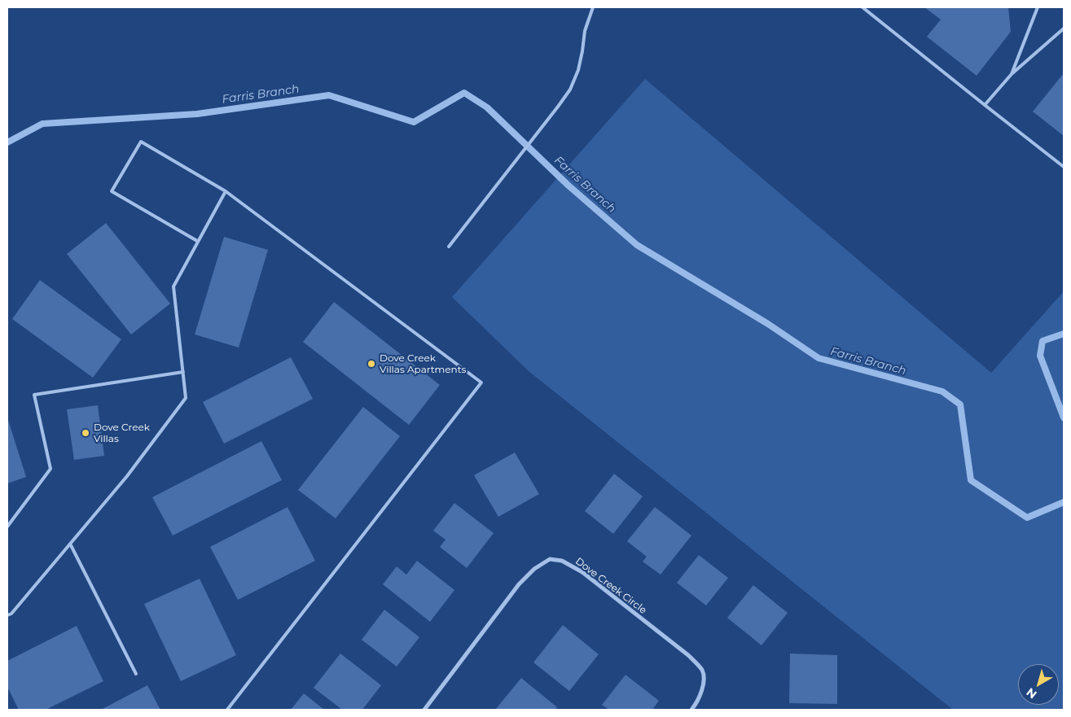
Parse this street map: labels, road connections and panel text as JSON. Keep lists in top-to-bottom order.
{
  "streets": {
    "street": ["Dove Creek Circle"]
  },
  "water": ["Farris Branch"],
  "places": ["Dove Creek Villas Apartments", "Dove Creek Villas"],
  "north": "bottom left"
}
